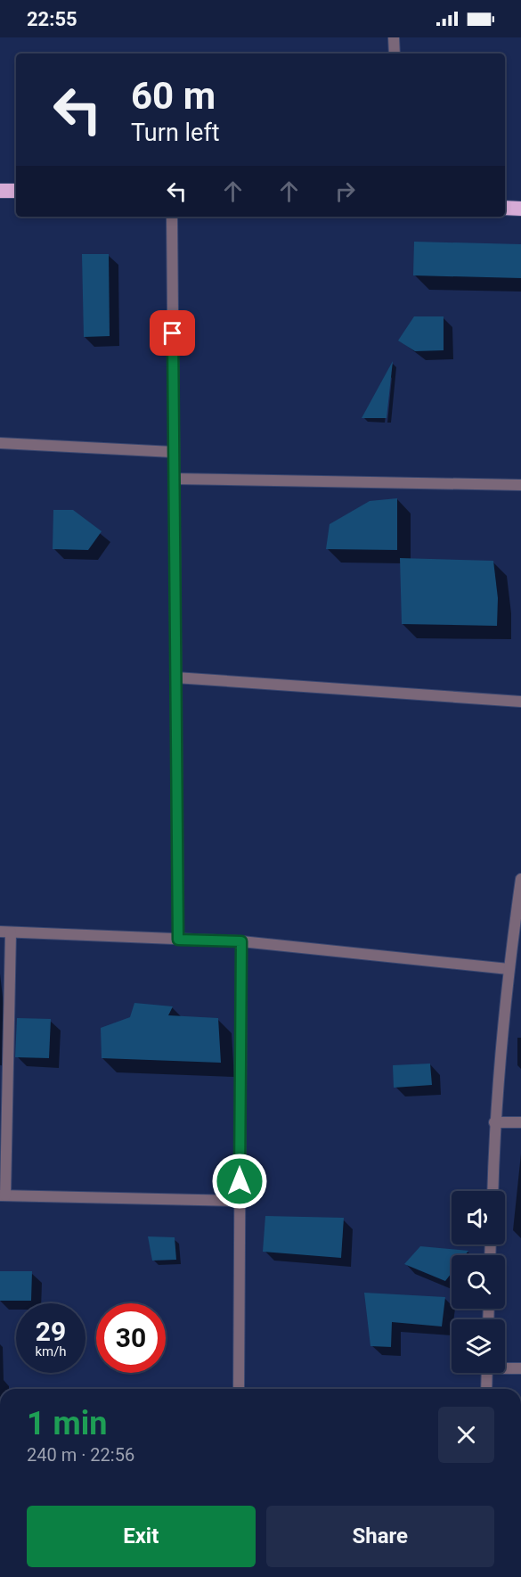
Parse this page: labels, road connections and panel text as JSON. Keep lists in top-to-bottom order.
{
  "page": {
    "status": "22:55",
    "turn": ["60 m", "Turn left"],
    "speed": "29 km/h",
    "limit": "30",
    "heading": ["1 min", "240 m · 22:56"],
    "buttons": ["Exit", "Share"]
  }
}
